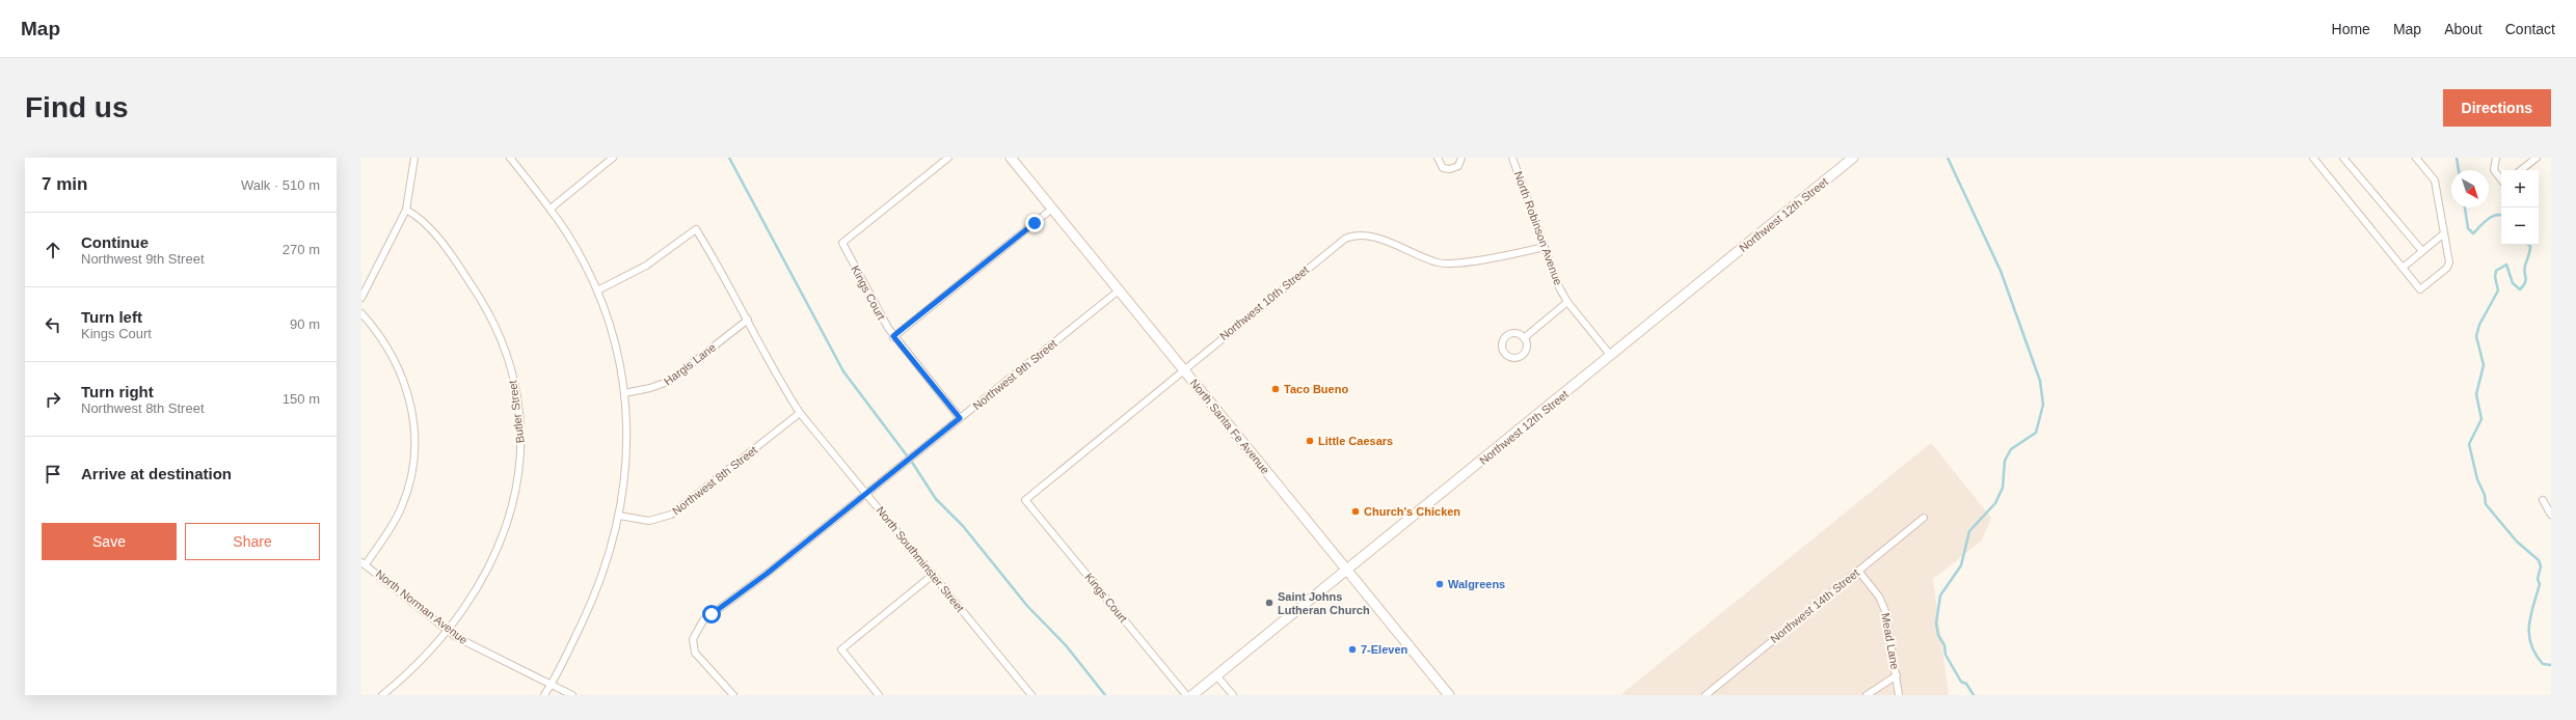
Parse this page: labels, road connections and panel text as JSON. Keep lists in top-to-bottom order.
{
  "streets": {
    "main road": ["Northwest 12th Street", "North Santa Fe Avenue"],
    "street": [
      "North Robinson Avenue",
      "Kings Court",
      "Northwest 10th Street",
      "Hargis Lane",
      "Northwest 9th Street",
      "Butler Street",
      "Northwest 8th Street",
      "North Southminster Street",
      "Northwest 14th Street",
      "North Norman Avenue",
      "Mead Lane"
    ]
  },
  "crossings": [
    ["Northwest 12th Street", "North Robinson Avenue"],
    ["Northwest 12th Street", "North Santa Fe Avenue"],
    ["North Robinson Avenue", "Northwest 10th Street"],
    ["Kings Court", "Northwest 10th Street"],
    ["Kings Court", "Northwest 9th Street"],
    ["Northwest 10th Street", "North Santa Fe Avenue"],
    ["Hargis Lane", "North Southminster Street"],
    ["Northwest 9th Street", "North Santa Fe Avenue"],
    ["Northwest 9th Street", "North Southminster Street"],
    ["Butler Street", "North Norman Avenue"],
    ["Northwest 8th Street", "North Southminster Street"],
    ["Northwest 14th Street", "Mead Lane"]
  ],
  "places": [
    "Taco Bueno",
    "Little Caesars",
    "Church's Chicken",
    "Walgreens",
    "Saint Johns Lutheran Church",
    "7-Eleven"
  ],
  "north": "bottom right",
  "page": {
    "header": "Map",
    "nav": [
      "Home",
      "Map",
      "About",
      "Contact"
    ],
    "buttons": [
      "Directions",
      ["Save", "Share"]
    ],
    "title": "Find us",
    "heading": ["7 min", "Walk · 510 m"],
    "map_buttons": ["+", "−"],
    "list": [
      ["Continue", "Northwest 9th Street", "270 m"],
      ["Turn left", "Kings Court", "90 m"],
      ["Turn right", "Northwest 8th Street", "150 m"],
      "Arrive at destination"
    ]
  }
}
